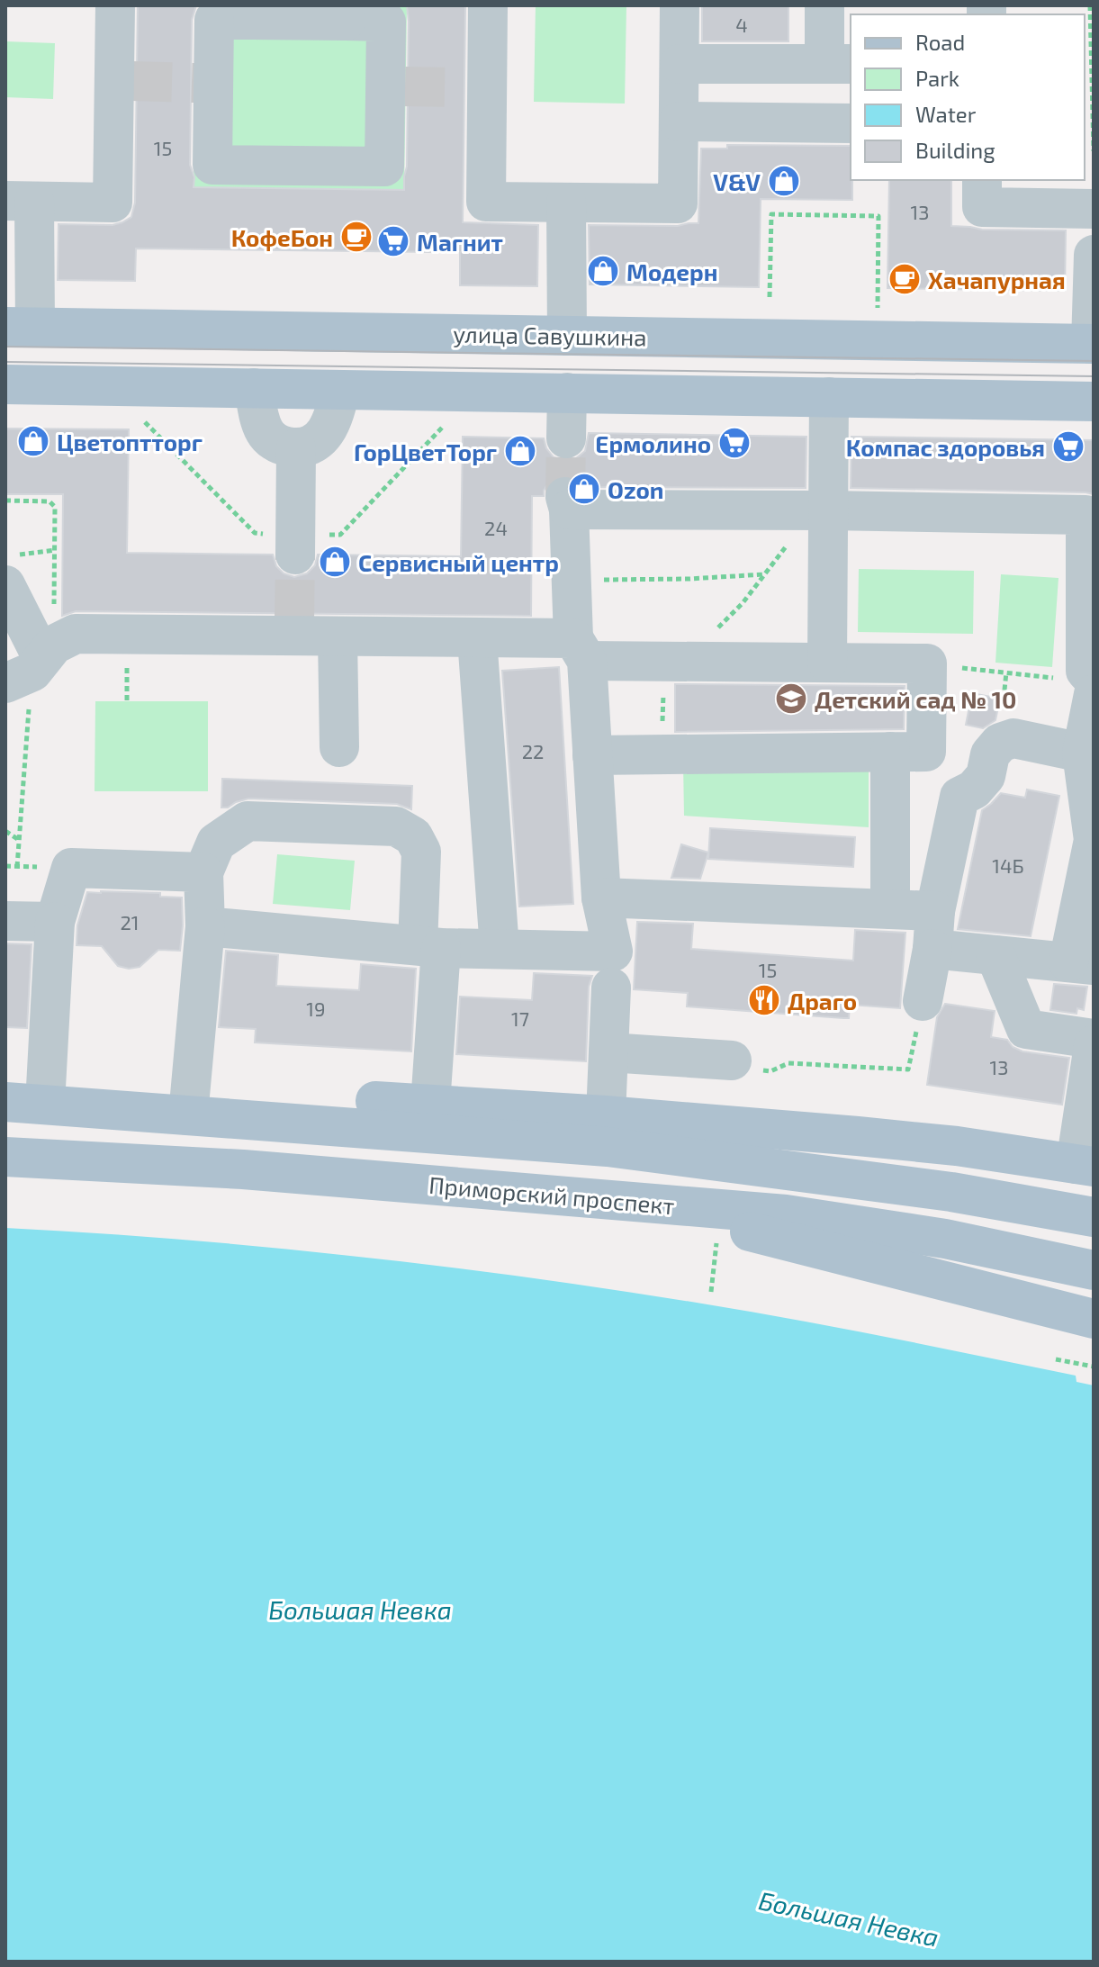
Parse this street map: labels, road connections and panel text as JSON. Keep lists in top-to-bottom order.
{
  "streets": {
    "main road": ["улица Савушкина", "Приморский проспект"]
  },
  "water": ["Большая Невка"],
  "places": {
    "shop": [
      "V&V",
      "Модерн",
      "Цветоптторг",
      "ГорЦветТорг",
      "Ozon",
      "Сервисный центр"
    ],
    "cafe": ["КофеБон", "Хачапурная"],
    "supermarket": ["Магнит", "Ермолино", "Компас здоровья"],
    "school or university": ["Детский сад № 10"],
    "restaurant": ["Драго"]
  },
  "house_numbers": [
    "4",
    "15",
    "13",
    "24",
    "22",
    "14Б",
    "21",
    "15",
    "19",
    "17",
    "13"
  ],
  "legend": [
    "Road",
    "Park",
    "Water",
    "Building"
  ]
}
